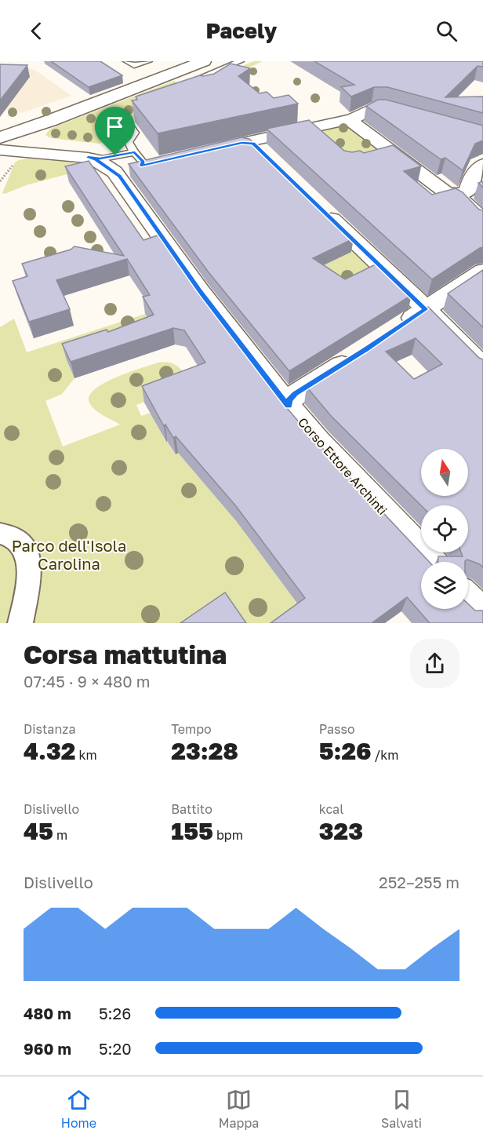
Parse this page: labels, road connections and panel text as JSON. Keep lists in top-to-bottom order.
{
  "streets": {
    "street": ["Corso Ettore Archinti"]
  },
  "parks": ["Parco dell'Isola Carolina"],
  "north": "top",
  "page": {
    "header": "Pacely",
    "heading": ["Corsa mattutina", "07:45 · 9 × 480 m"],
    "stats": [
      ["Distanza", "4.32 km"],
      ["Tempo", "23:28"],
      ["Passo", "5:26 /km"],
      ["Dislivello", "45 m"],
      ["Battito", "155 bpm"],
      ["kcal", "323"]
    ],
    "chart": ["Dislivello", "252–255 m"],
    "list": [
      {
        "name": "480 m",
        "note": "5:26"
      },
      {
        "name": "960 m",
        "note": "5:20"
      }
    ],
    "tabs": ["Home", "Mappa", "Salvati"]
  }
}
